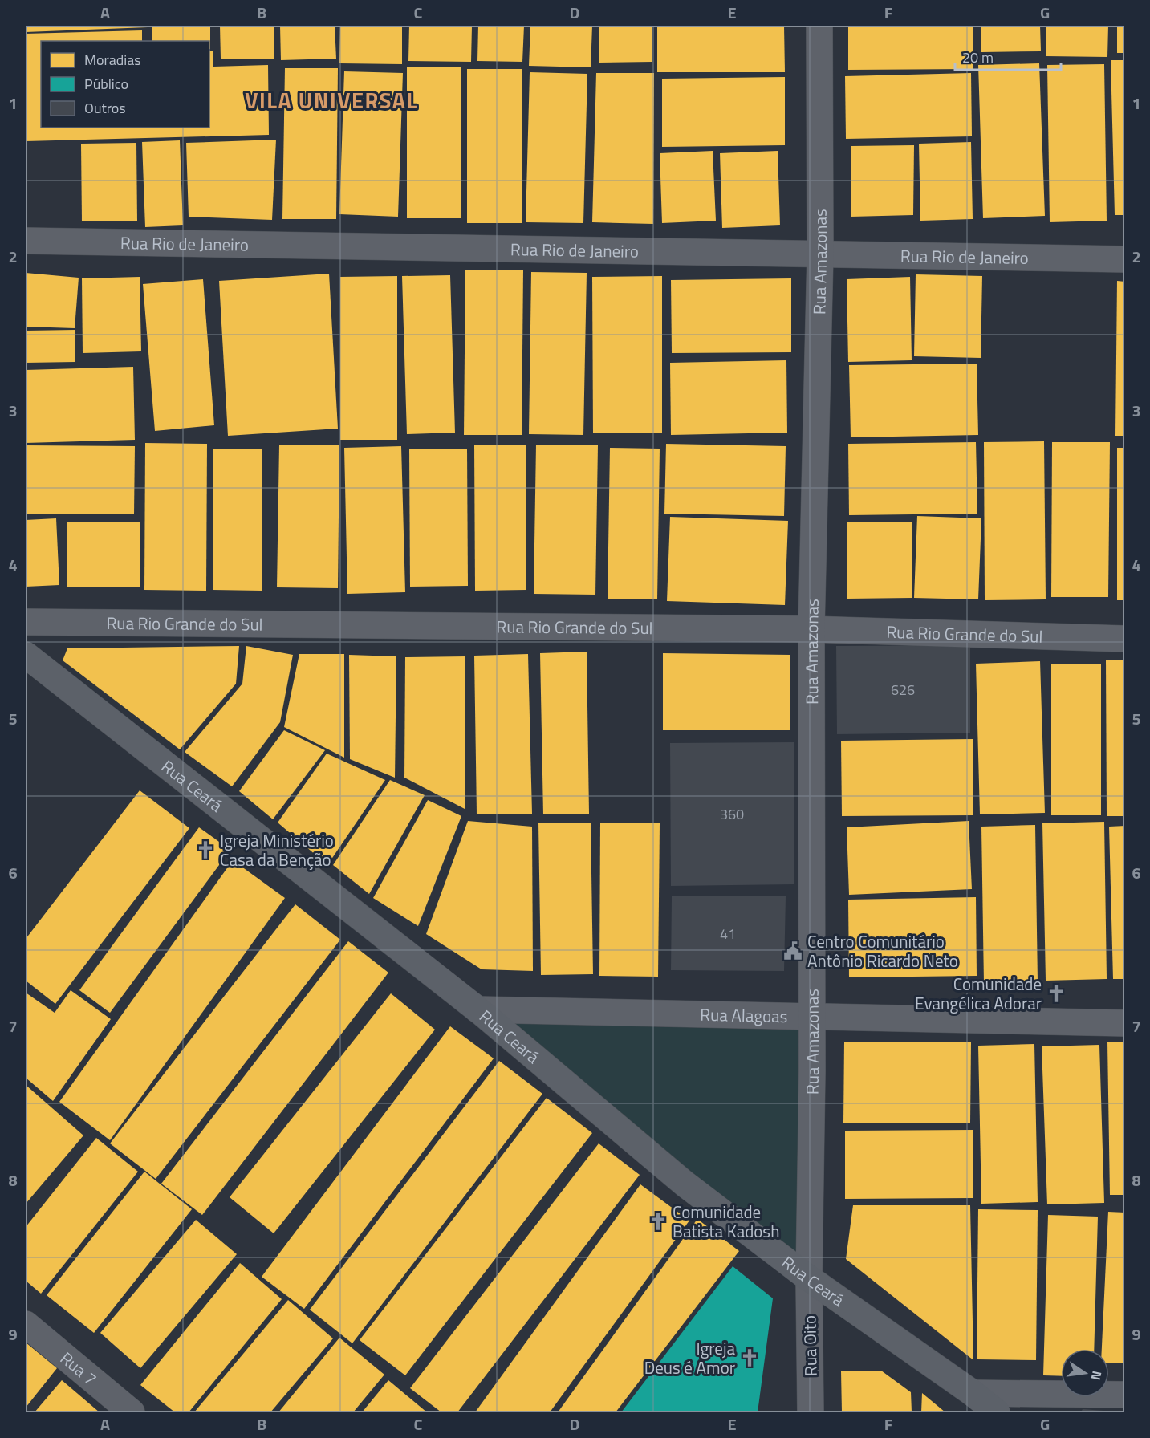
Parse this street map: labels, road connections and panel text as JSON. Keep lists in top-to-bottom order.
{
  "streets": {
    "street": [
      "Rua Rio de Janeiro",
      "Rua Amazonas",
      "Rua Rio Grande do Sul",
      "Rua Ceará",
      "Rua Alagoas",
      "Rua Oito",
      "Rua 7"
    ]
  },
  "crossings": [
    ["Rua Rio de Janeiro", "Rua Amazonas"],
    ["Rua Amazonas", "Rua Rio Grande do Sul"],
    ["Rua Amazonas", "Rua Ceará"],
    ["Rua Amazonas", "Rua Alagoas"],
    ["Rua Amazonas", "Rua Oito"],
    ["Rua Ceará", "Rua Alagoas"],
    ["Rua Ceará", "Rua Oito"]
  ],
  "districts": ["VILA UNIVERSAL"],
  "places": {
    "church": [
      "Igreja Ministério Casa da Benção",
      "Comunidade Evangélica Adorar",
      "Comunidade Batista Kadosh",
      "Igreja Deus é Amor"
    ],
    "public building": ["Centro Comunitário Antônio Ricardo Neto"]
  },
  "house_numbers": ["626", "360", "41"],
  "legend": ["Moradias", "Público", "Outros"],
  "scale_bar": "20 m",
  "north": "right",
  "grid": {
    "columns": [
      "A",
      "B",
      "C",
      "D",
      "E",
      "F",
      "G"
    ],
    "rows": [
      "1",
      "2",
      "3",
      "4",
      "5",
      "6",
      "7",
      "8",
      "9"
    ]
  }
}
